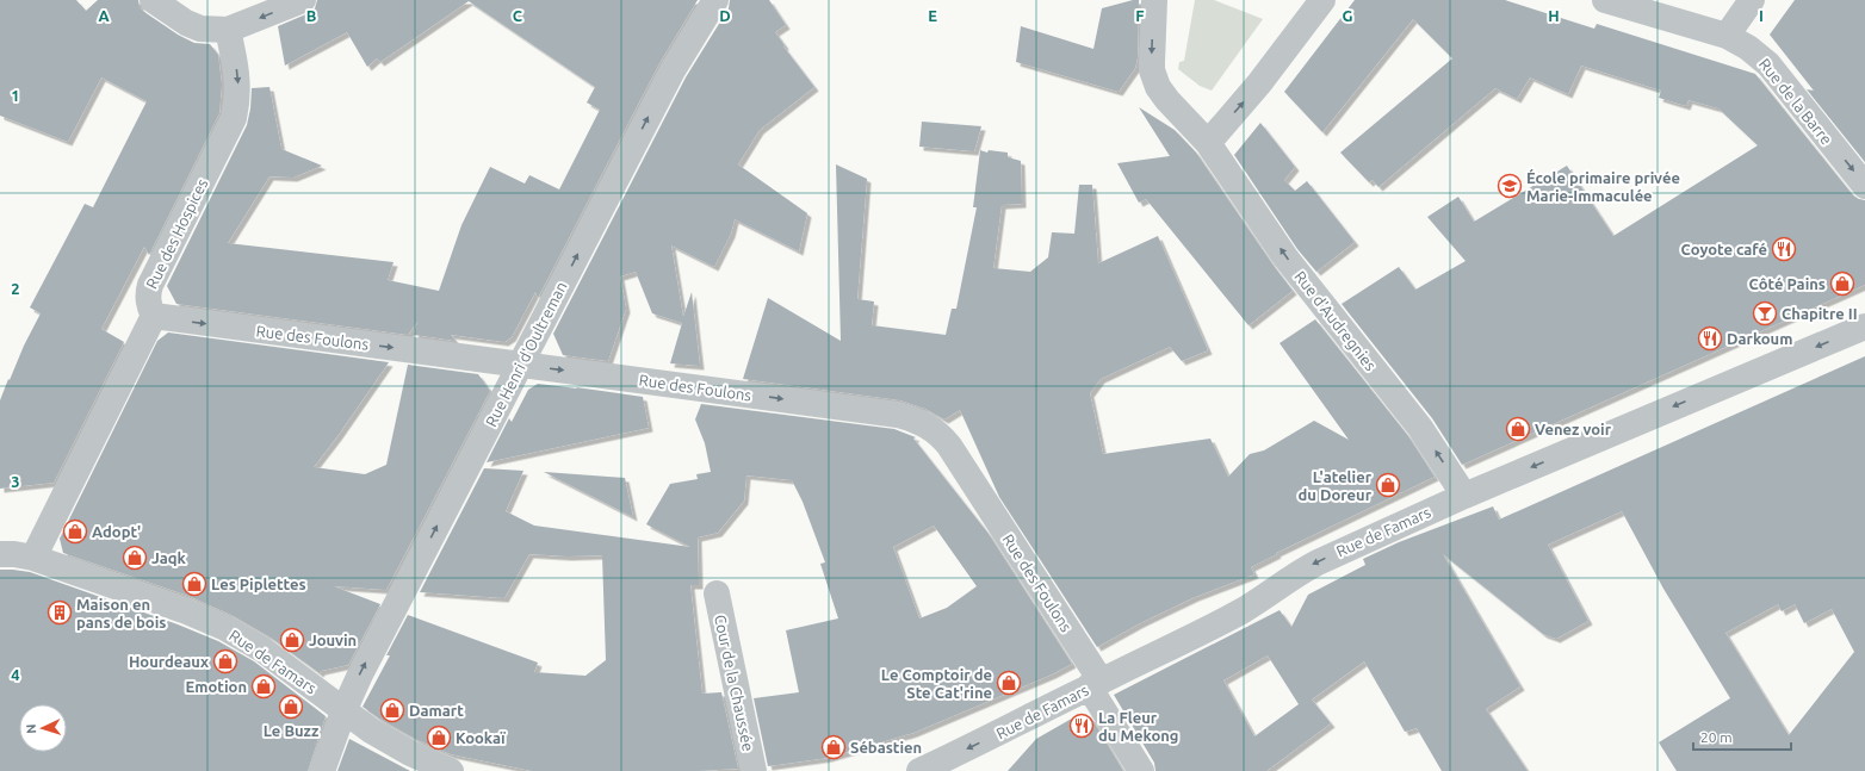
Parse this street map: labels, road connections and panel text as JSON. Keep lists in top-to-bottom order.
{
  "streets": {
    "street": [
      "Rue de la Barre",
      "Rue des Hospices",
      "Rue d'Audregnies",
      "Rue des Foulons",
      "Rue Henri d'Oultreman",
      "Rue de Famars",
      "Cour de la Chaussée"
    ]
  },
  "crossings": [
    ["Rue des Hospices", "Rue des Foulons"],
    ["Rue d'Audregnies", "Rue de Famars"],
    ["Rue des Foulons", "Rue Henri d'Oultreman"],
    ["Rue des Foulons", "Rue de Famars"],
    ["Rue Henri d'Oultreman", "Rue de Famars"]
  ],
  "one_way": [
    "Rue de la Barre",
    "Rue des Hospices",
    "Rue des Foulons",
    "Rue Henri d'Oultreman",
    "Rue de Famars"
  ],
  "places": {
    "school or university": ["École primaire privée Marie-Immaculée"],
    "restaurant": ["Coyote café", "Darkoum", "La Fleur du Mekong"],
    "shop": [
      "Côté Pains",
      "Venez voir",
      "L'atelier du Doreur",
      "Adopt'",
      "Jaqk",
      "Les Piplettes",
      "Jouvin",
      "Hourdeaux",
      "Le Comptoir de Ste Cat'rine",
      "Emotion",
      "Le Buzz",
      "Damart",
      "Kookaï",
      "Sébastien"
    ],
    "bar": ["Chapitre II"],
    "building": ["Maison en pans de bois"]
  },
  "scale_bar": "20 m",
  "north": "left",
  "grid": {
    "columns": [
      "A",
      "B",
      "C",
      "D",
      "E",
      "F",
      "G",
      "H",
      "I"
    ],
    "rows": [
      "1",
      "2",
      "3",
      "4"
    ]
  }
}
